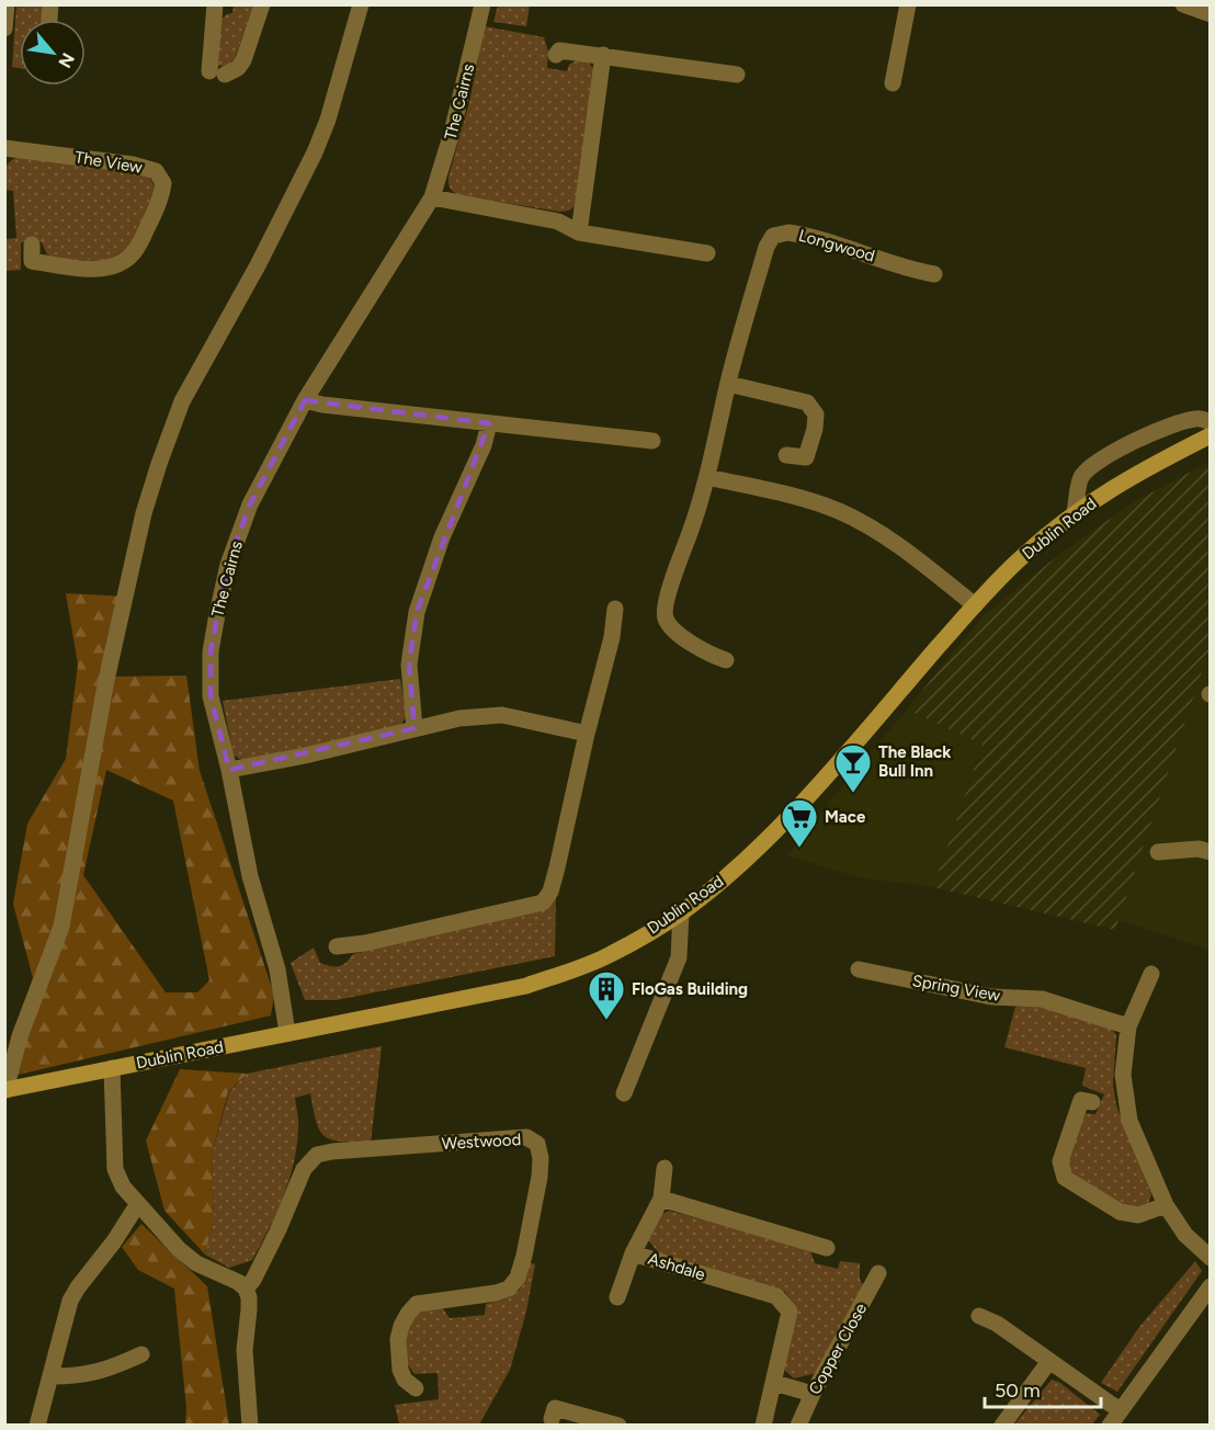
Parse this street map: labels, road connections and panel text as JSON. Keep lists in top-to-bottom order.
{
  "streets": {
    "main road": ["Dublin Road"],
    "street": [
      "The Cairns",
      "The View",
      "Longwood",
      "Spring View",
      "Westwood",
      "Ashdale",
      "Copper Close"
    ]
  },
  "crossings": [
    ["The Cairns", "Dublin Road"]
  ],
  "places": {
    "bar": ["The Black Bull Inn"],
    "supermarket": ["Mace"],
    "building": ["FloGas Building"]
  },
  "scale_bar": "50 m",
  "north": "bottom right"
}
